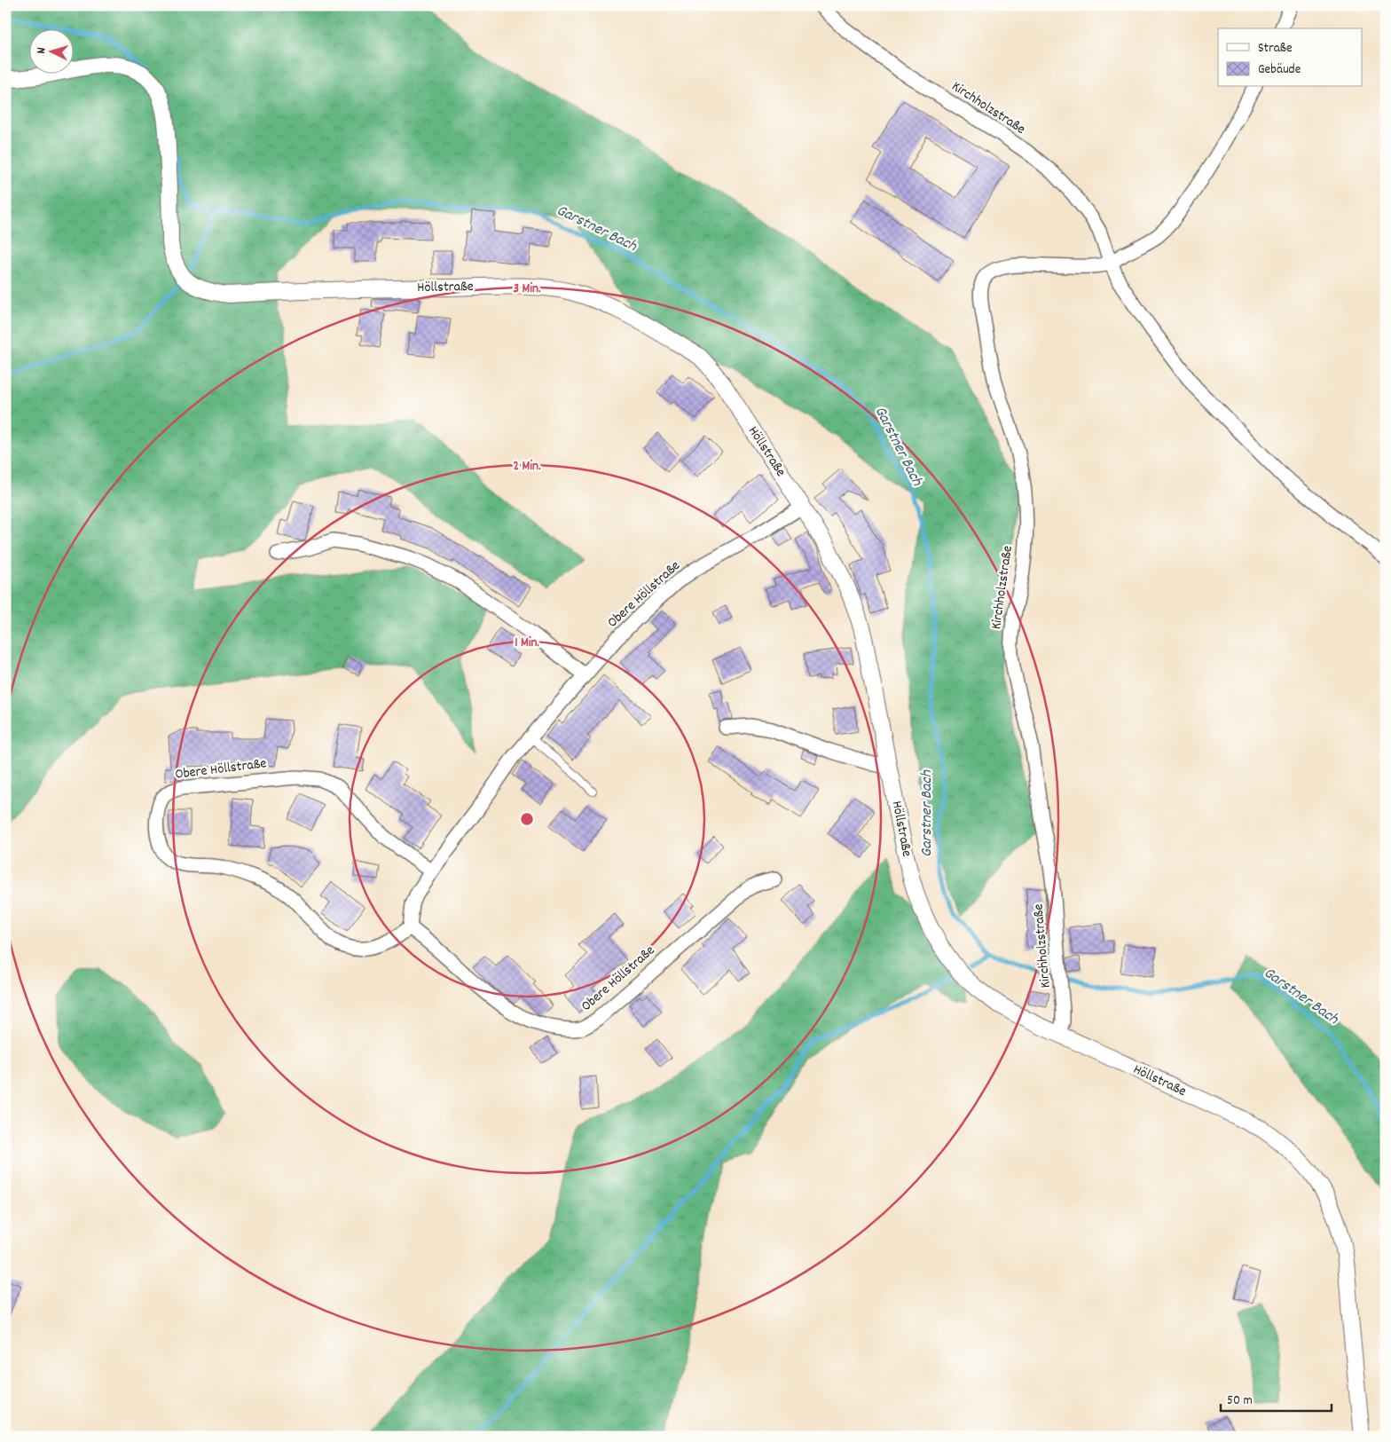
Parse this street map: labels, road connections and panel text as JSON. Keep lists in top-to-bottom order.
{
  "streets": {
    "street": ["Kirchholzstraße", "Höllstraße", "Obere Höllstraße"]
  },
  "crossings": [
    ["Kirchholzstraße", "Höllstraße"],
    ["Höllstraße", "Obere Höllstraße"]
  ],
  "water": ["Garstner Bach"],
  "legend": ["Straße", "Gebäude"],
  "scale_bar": "50 m",
  "north": "left",
  "rings": ["3 Min.", "2 Min.", "1 Min."]
}
